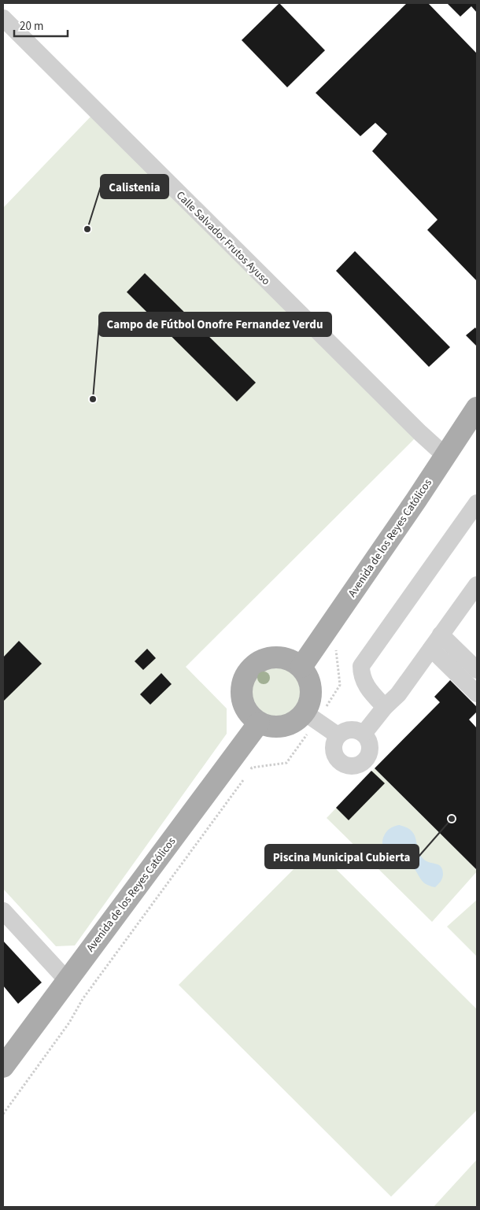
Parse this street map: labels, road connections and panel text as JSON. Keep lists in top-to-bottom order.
{
  "streets": {
    "main road": ["Avenida de los Reyes Católicos"],
    "street": ["Calle Salvador Frutos Ayuso"]
  },
  "crossings": [
    ["Calle Salvador Frutos Ayuso", "Avenida de los Reyes Católicos"]
  ],
  "places": ["Calistenia", "Campo de Fútbol Onofre Fernandez Verdu", "Piscina Municipal Cubierta"],
  "scale_bar": "20 m"
}
